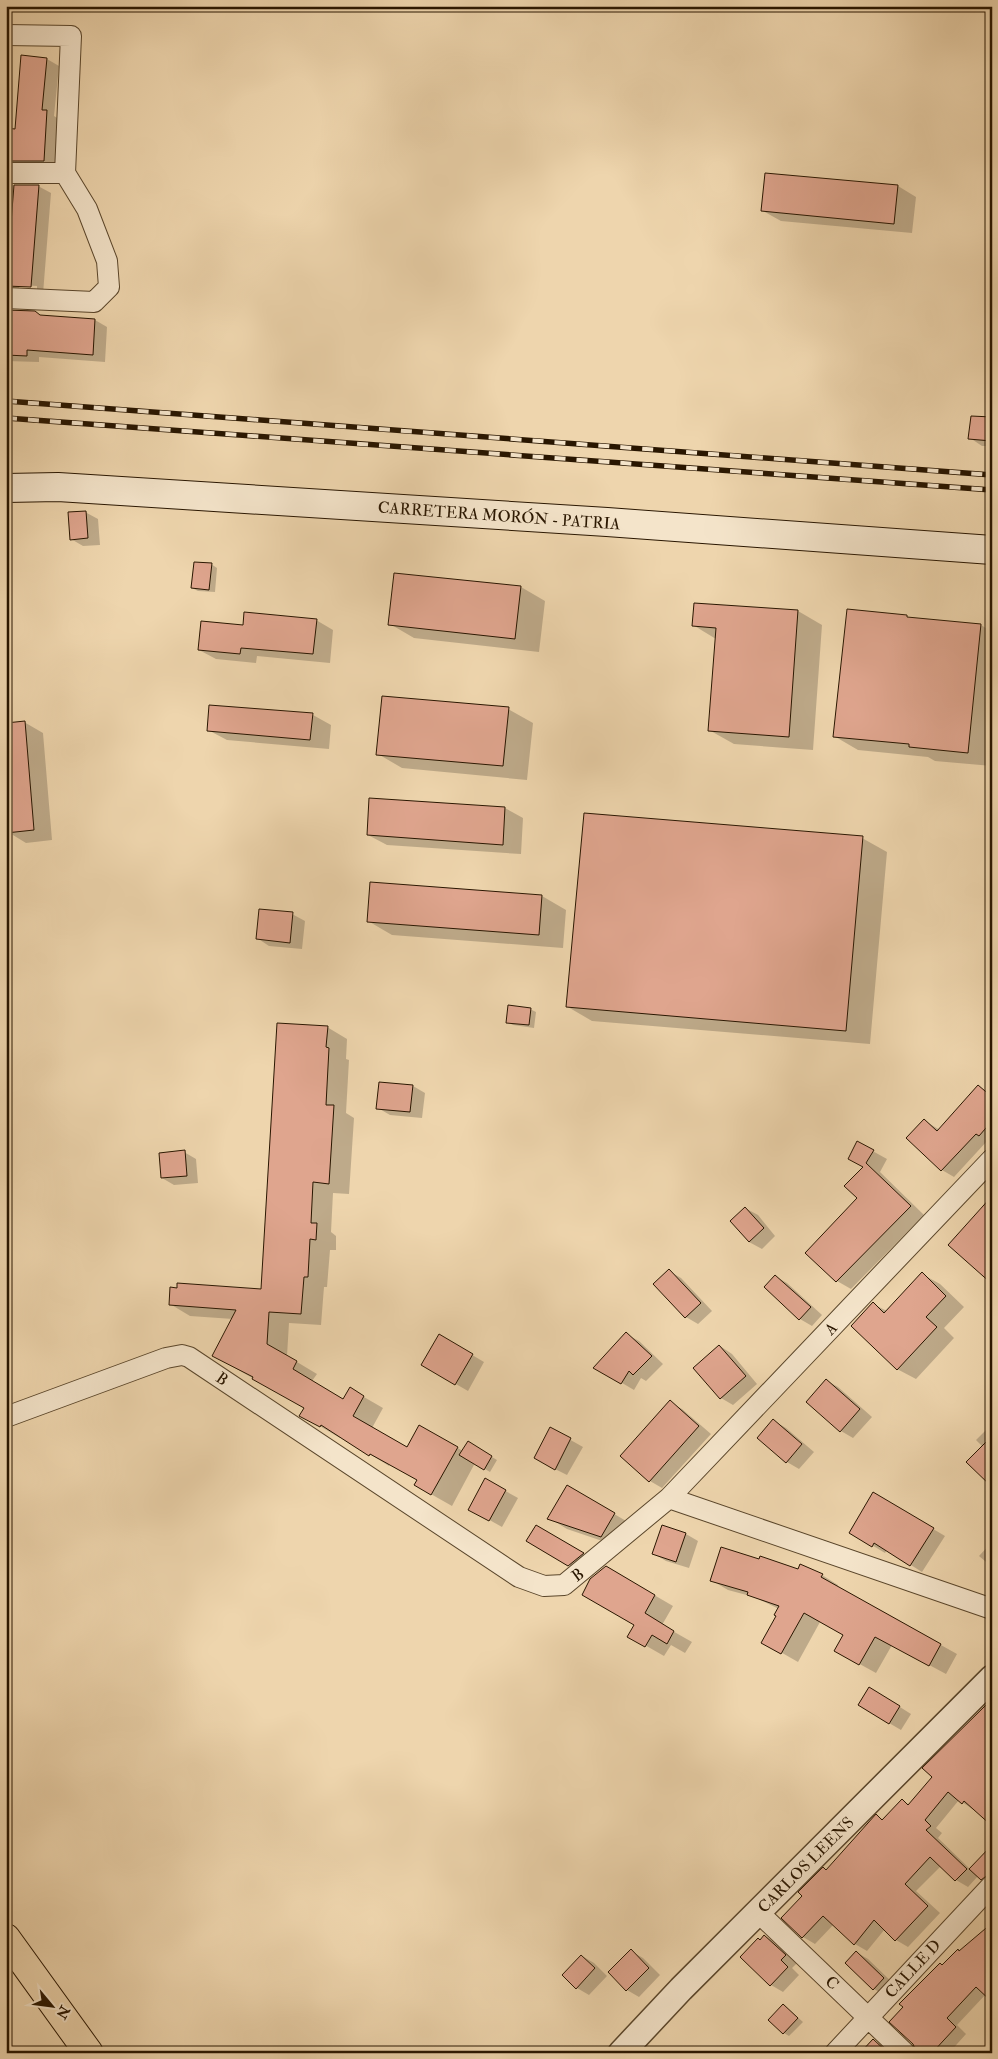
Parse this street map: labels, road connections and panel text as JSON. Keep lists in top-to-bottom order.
{
  "streets": {
    "main road": ["CARRETERA MORÓN - PATRIA"],
    "street": [
      "A",
      "B",
      "CARLOS LEENS",
      "CALLE D",
      "C"
    ]
  },
  "crossings": [
    ["A", "B"],
    ["CARLOS LEENS", "C"],
    ["CALLE D", "C"]
  ],
  "north": "bottom right"
}
